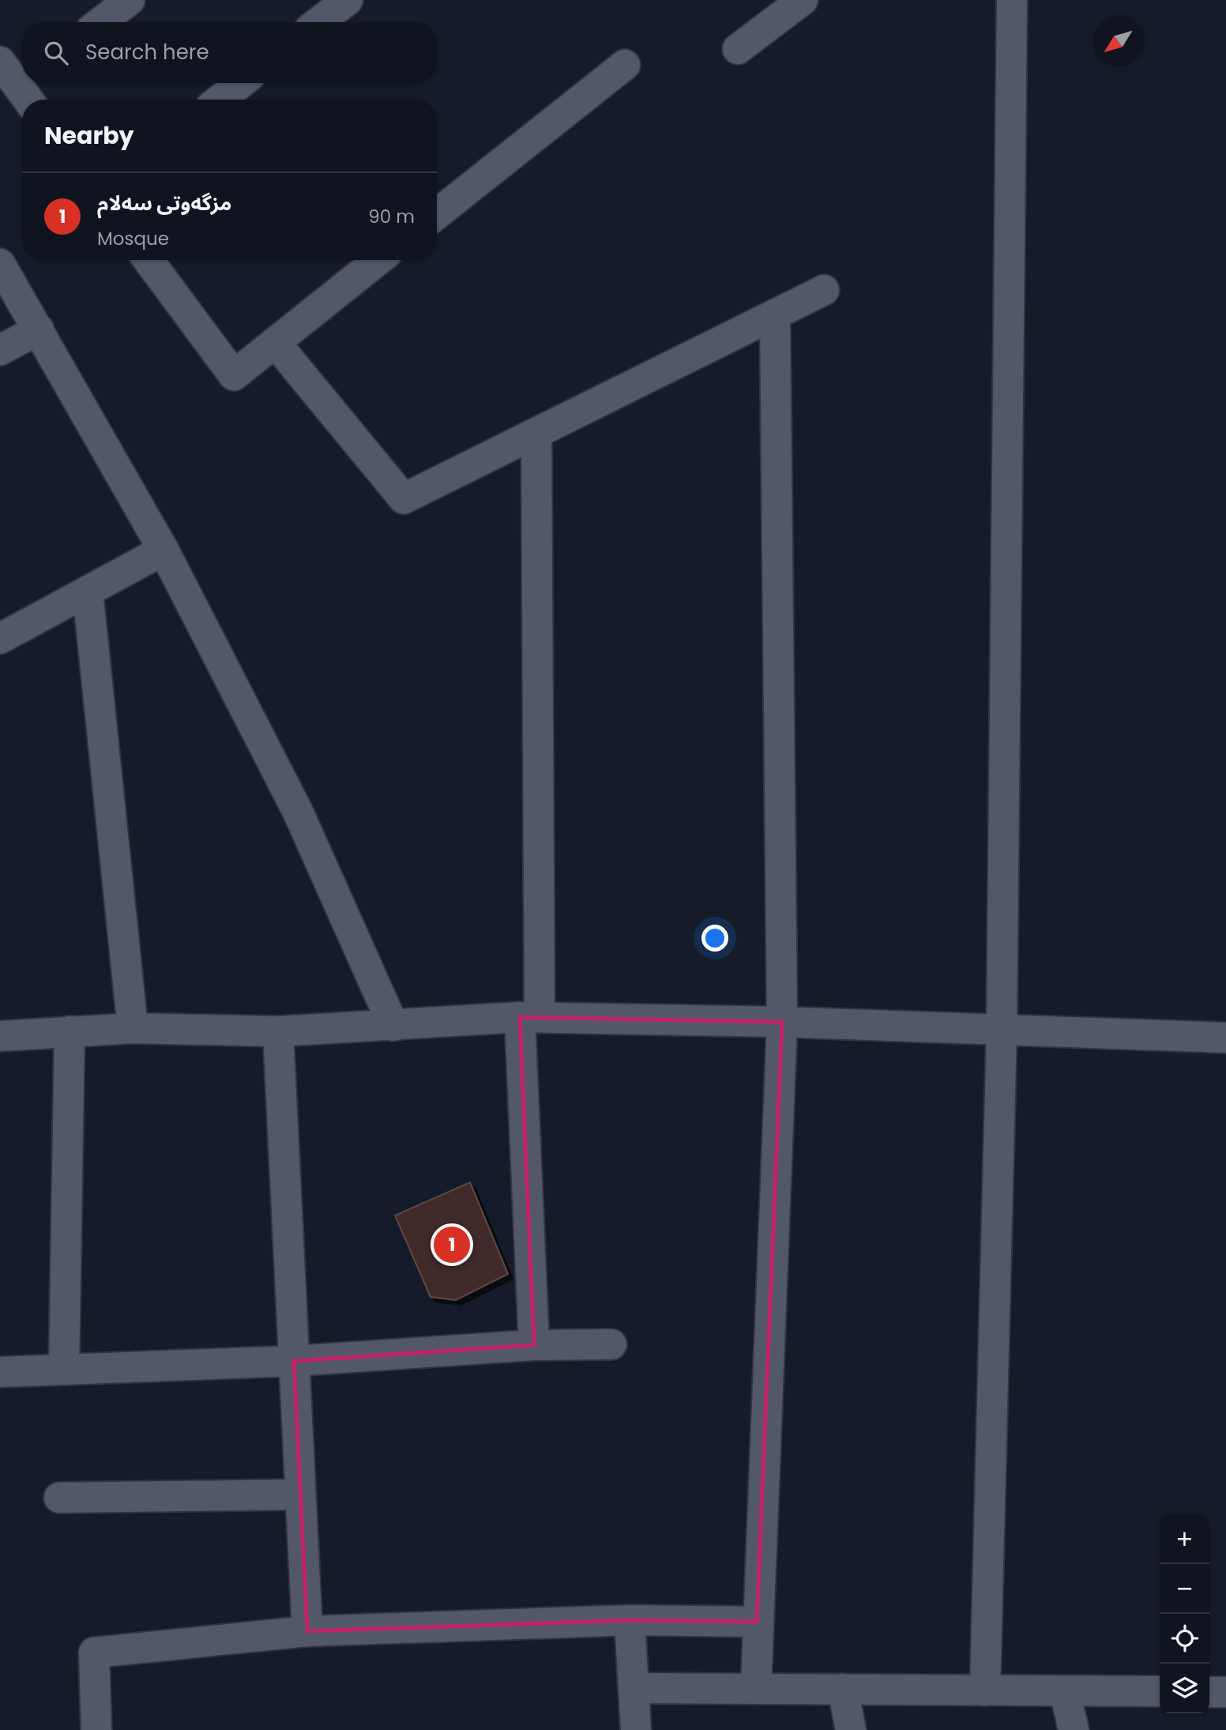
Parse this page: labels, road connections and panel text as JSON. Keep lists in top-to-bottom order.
{
  "north": "bottom left",
  "page": {
    "search": "Search here",
    "heading": "Nearby",
    "list": [
      {
        "mark": "1",
        "name": "مزگەوتی سەلام",
        "note": "Mosque",
        "value": "90 m"
      }
    ],
    "pins": "1",
    "map_buttons": ["+", "−"]
  }
}
